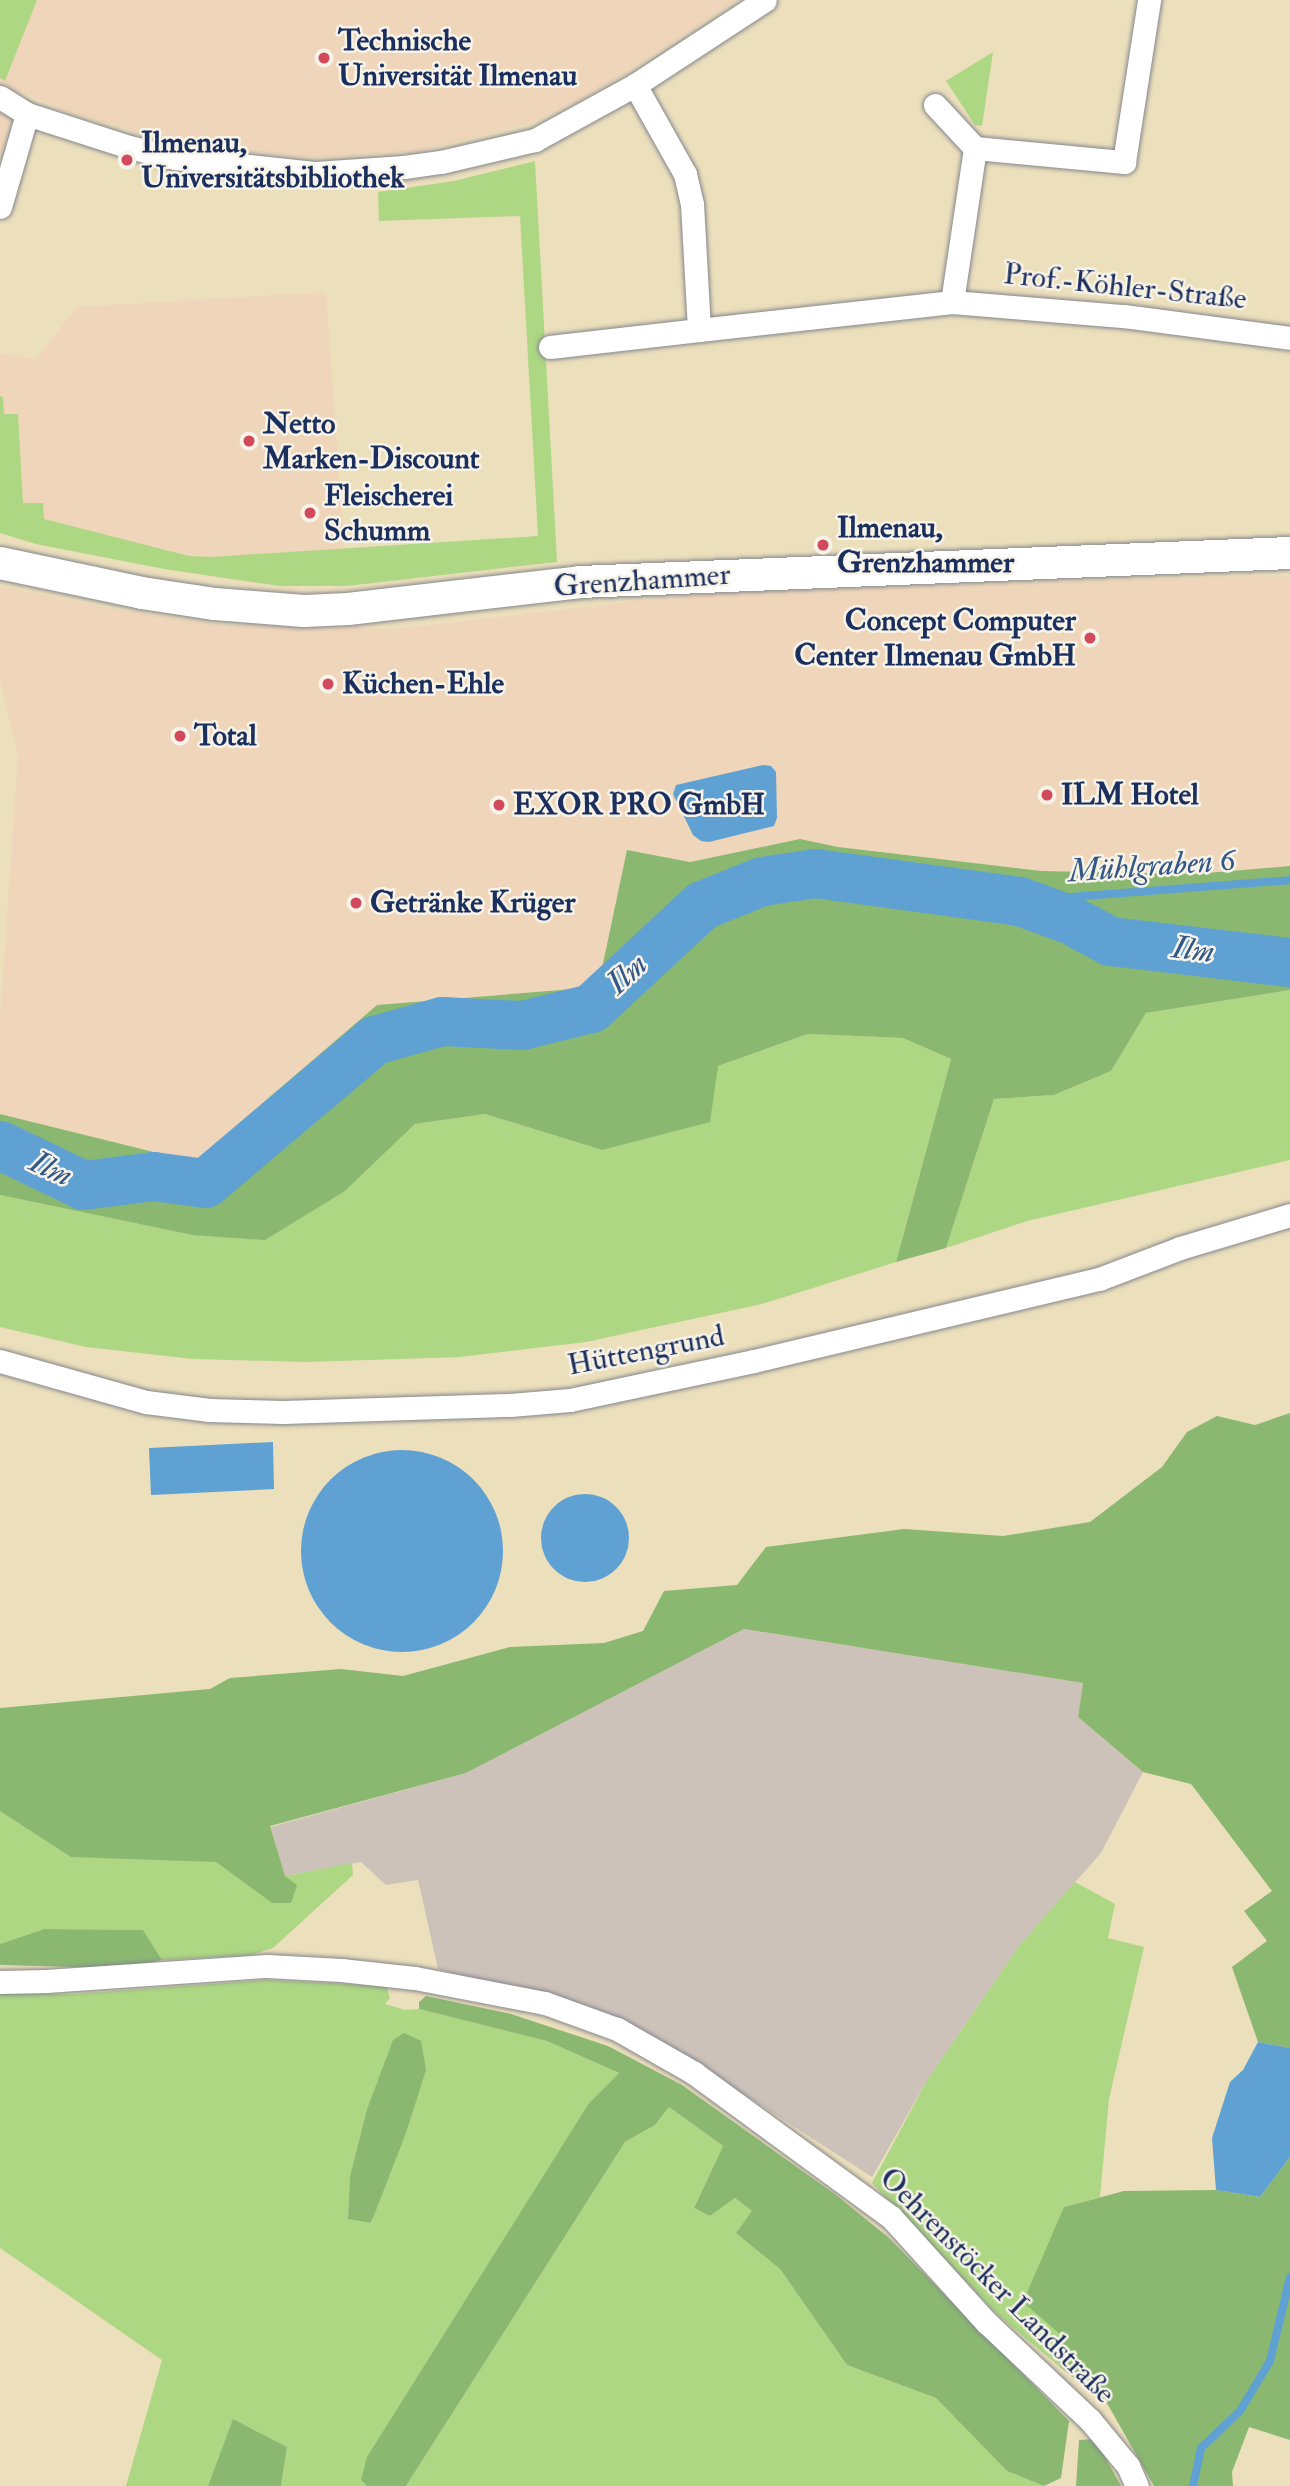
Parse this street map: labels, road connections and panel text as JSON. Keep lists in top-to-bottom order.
{
  "streets": {
    "main road": ["Grenzhammer"],
    "street": ["Prof.-Köhler-Straße", "Hüttengrund", "Oehrenstöcker Landstraße"]
  },
  "water": ["Mühlgraben 6", "Ilm"],
  "places": [
    "Technische Universität Ilmenau",
    "Ilmenau, Universitätsbibliothek",
    "Netto Marken-Discount",
    "Fleischerei Schumm",
    "Ilmenau, Grenzhammer",
    "Concept Computer Center Ilmenau GmbH",
    "Küchen-Ehle",
    "Total",
    "ILM Hotel",
    "EXOR PRO GmbH",
    "Getränke Krüger"
  ]
}
